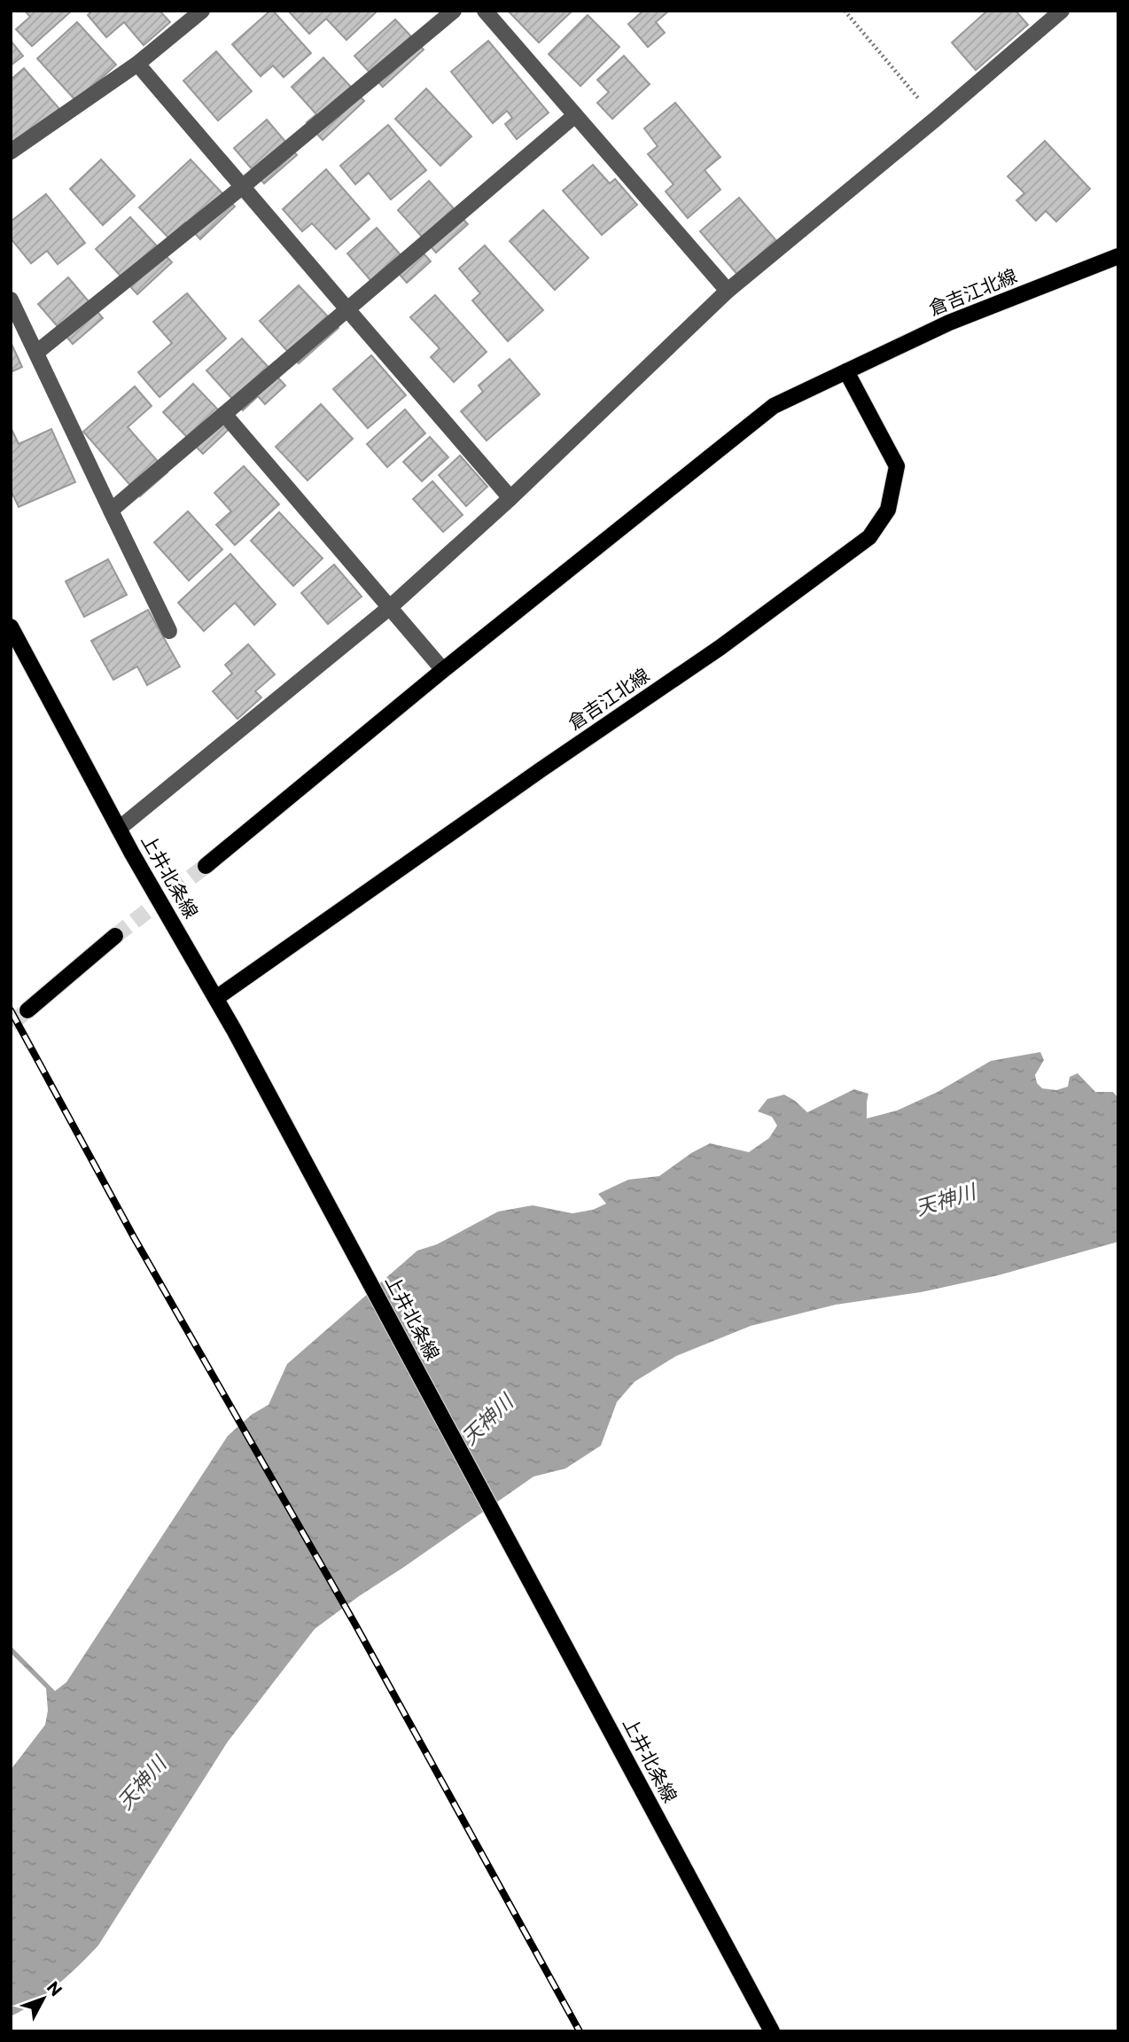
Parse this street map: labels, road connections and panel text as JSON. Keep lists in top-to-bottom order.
{
  "streets": {
    "main road": ["倉吉江北線", "上井北条線"]
  },
  "crossings": [
    ["倉吉江北線", "上井北条線"]
  ],
  "water": ["天神川"],
  "north": "top right"
}
